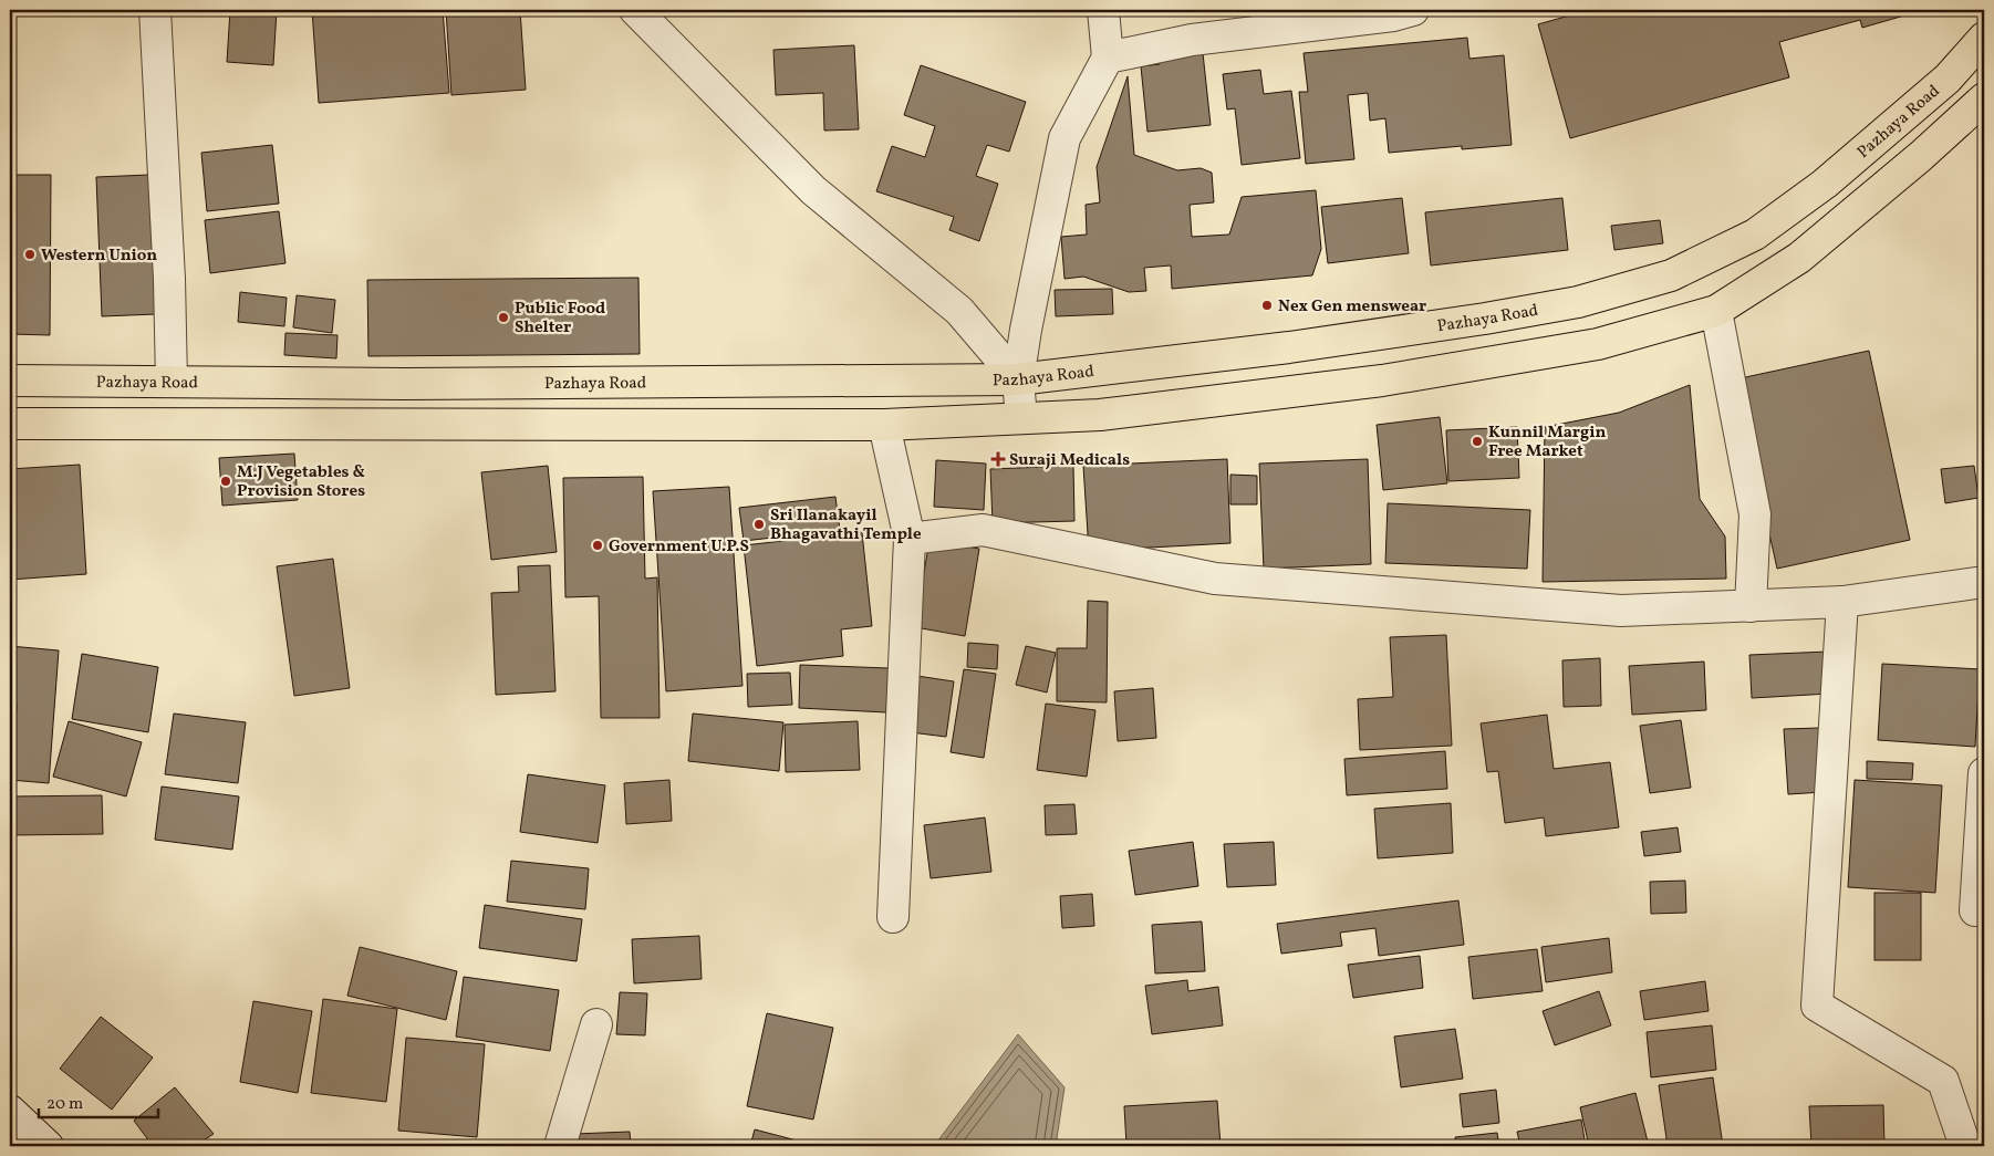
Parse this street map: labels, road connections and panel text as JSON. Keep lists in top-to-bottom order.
{
  "streets": {
    "main road": ["Pazhaya Road"]
  },
  "places": {
    "other": [
      "Western Union",
      "Nex Gen menswear",
      "Public Food Shelter",
      "Kunnil Margin Free Market",
      "M.J Vegetables & Provision Stores",
      "Sri Ilanakayil Bhagavathi Temple",
      "Government U.P.S"
    ],
    "health": ["Suraji Medicals"]
  },
  "scale_bar": "20 m"
}
